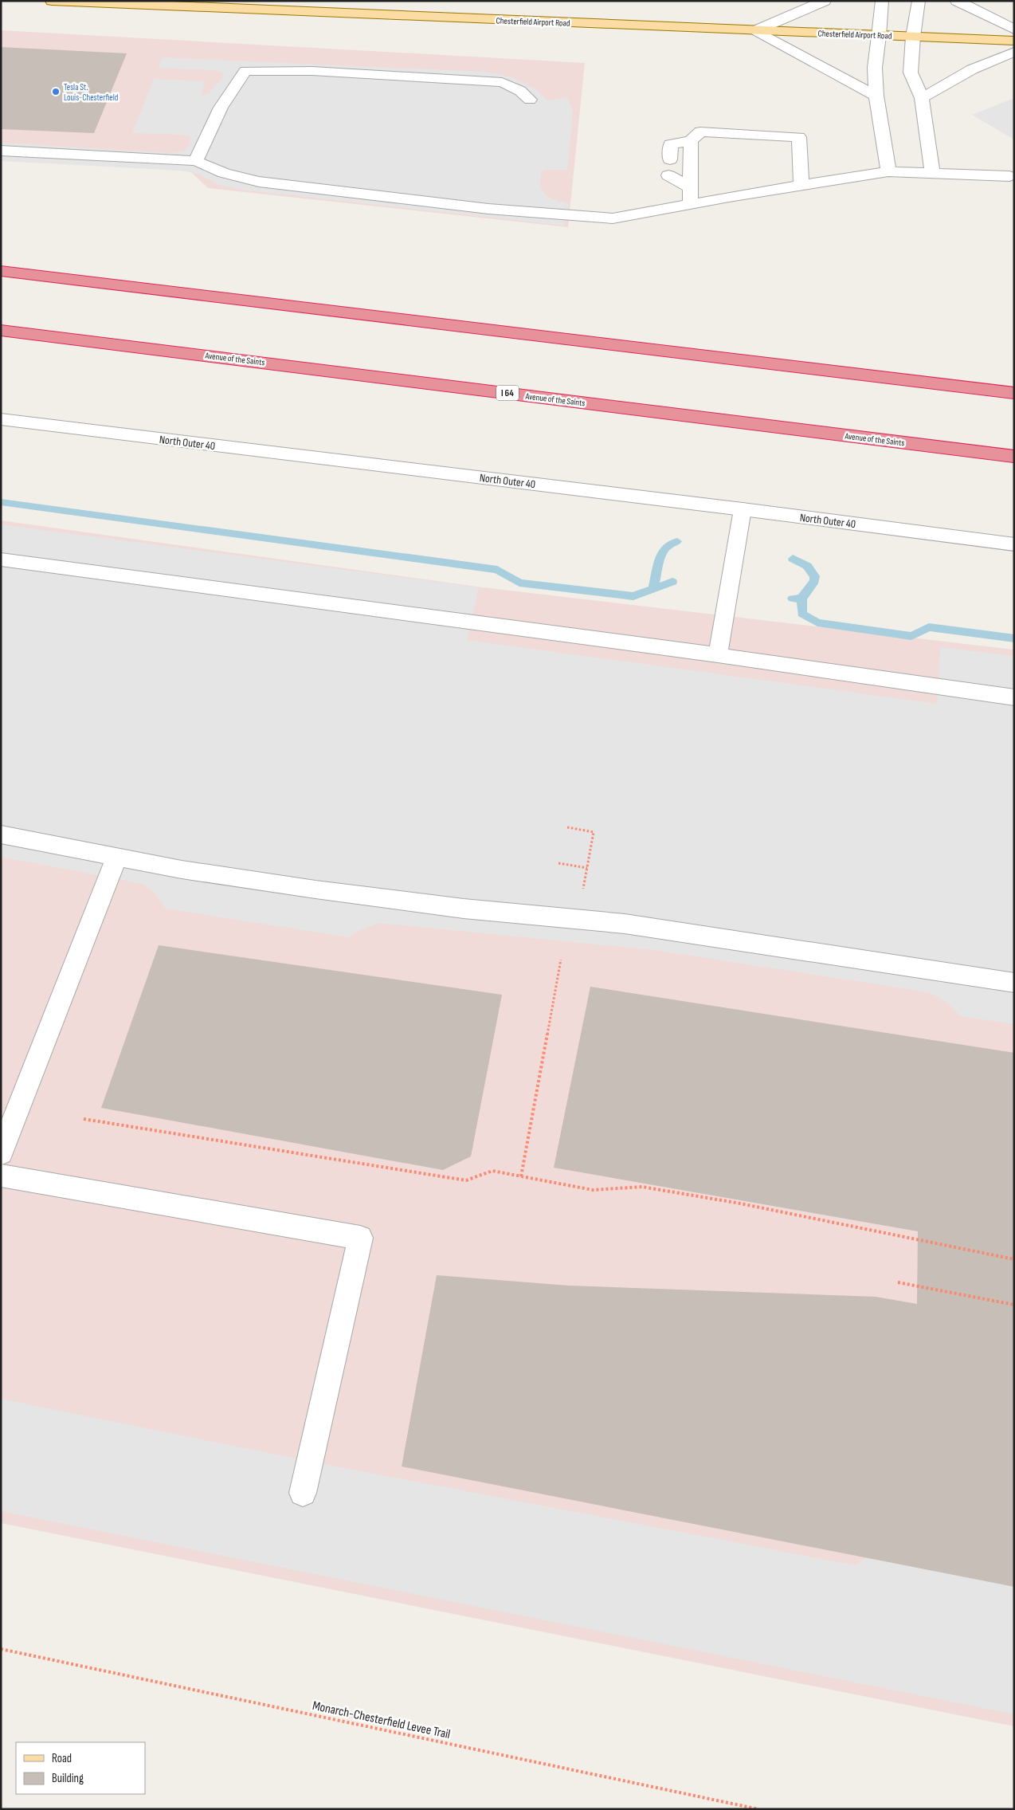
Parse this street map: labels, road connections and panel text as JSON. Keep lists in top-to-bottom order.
{
  "streets": {
    "highway": ["Avenue of the Saints", "I 64"],
    "main road": ["Chesterfield Airport Road"],
    "street": ["North Outer 40"],
    "path": ["Monarch-Chesterfield Levee Trail"]
  },
  "places": ["Tesla St. Louis-Chesterfield"],
  "legend": ["Road", "Building"]
}
